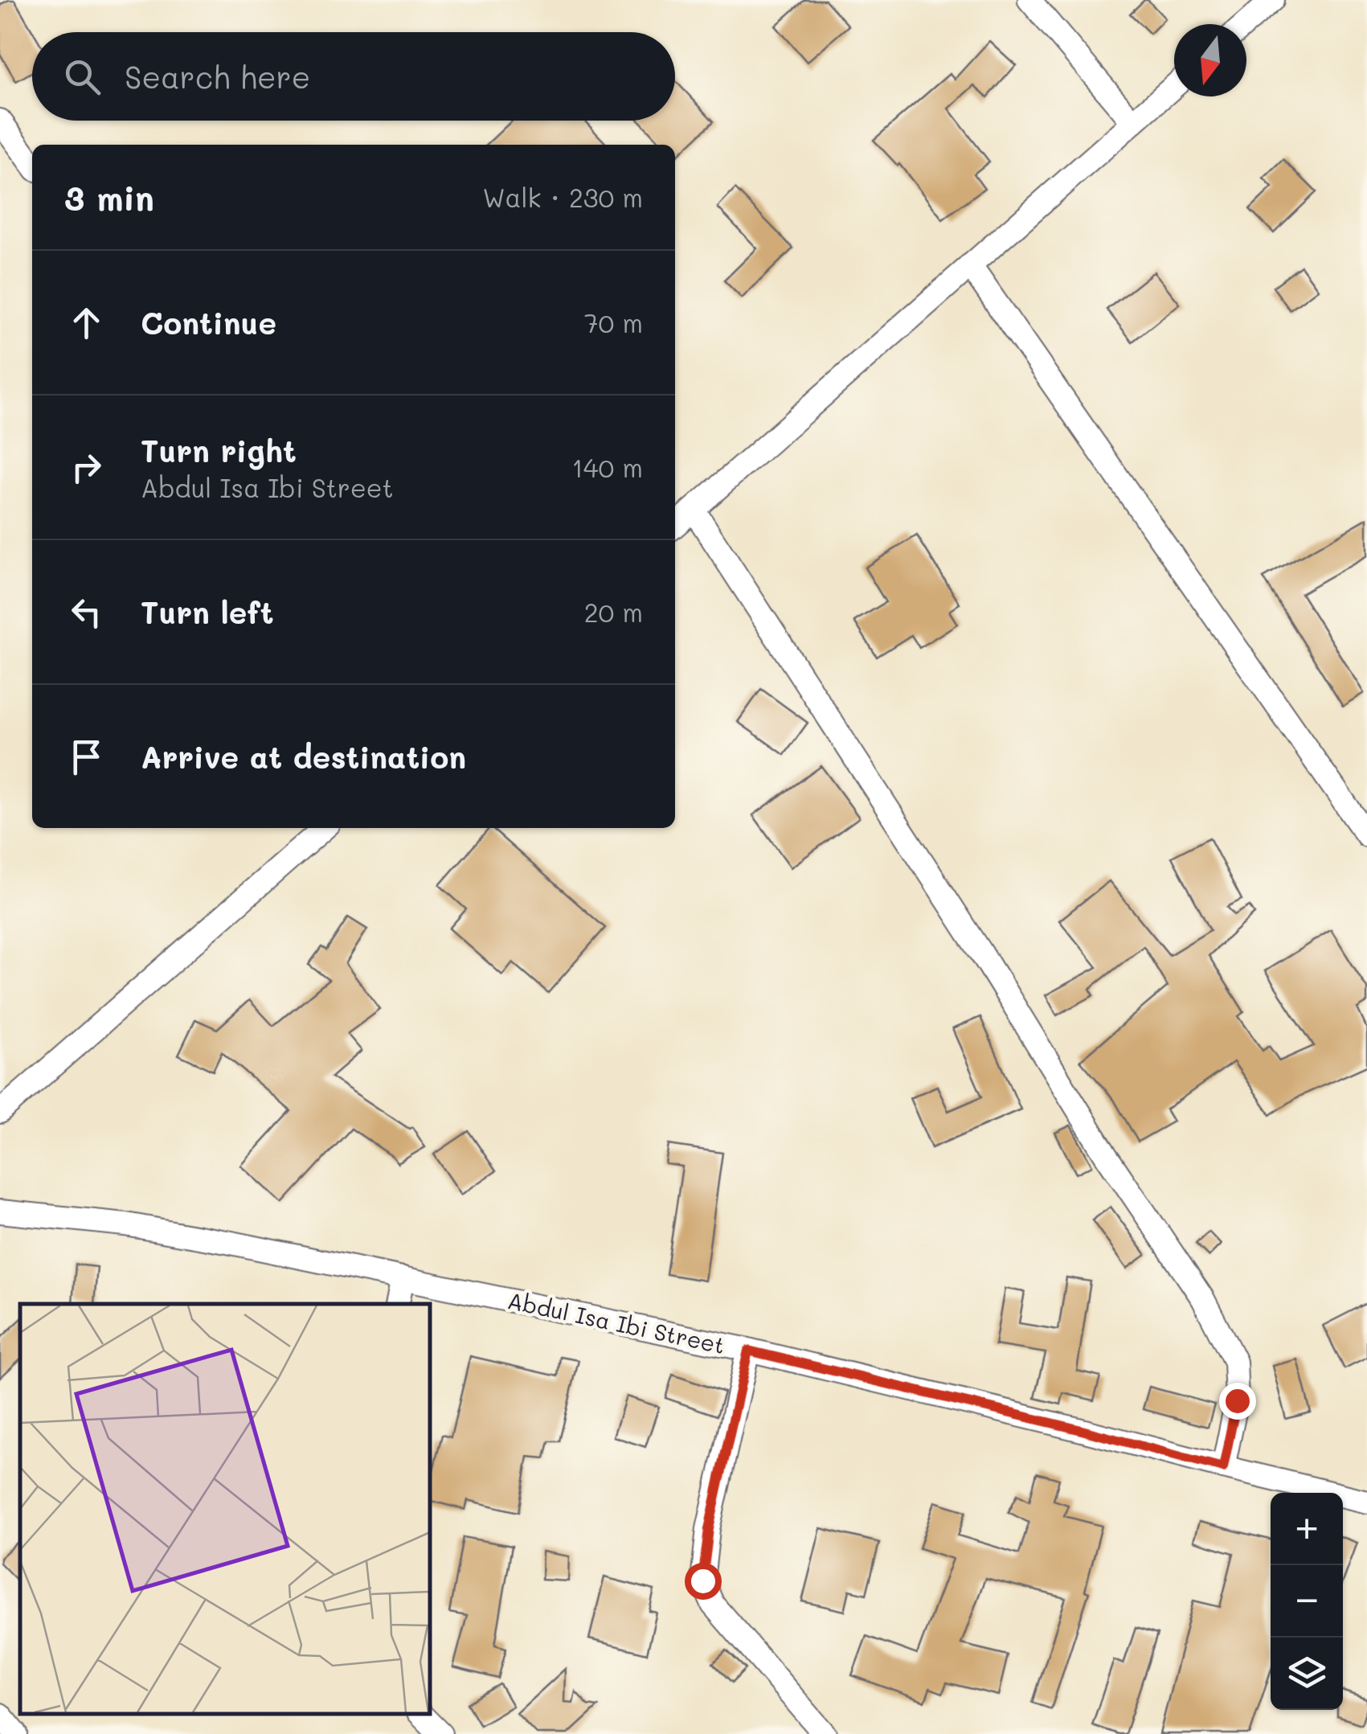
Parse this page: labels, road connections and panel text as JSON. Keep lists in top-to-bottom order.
{
  "streets": {
    "street": ["Abdul Isa Ibi Street"]
  },
  "north": "bottom",
  "page": {
    "search": "Search here",
    "heading": ["3 min", "Walk · 230 m"],
    "list": [
      ["Continue", "70 m"],
      ["Turn right", "Abdul Isa Ibi Street", "140 m"],
      ["Turn left", "20 m"],
      "Arrive at destination"
    ],
    "map_buttons": ["+", "−"]
  }
}
